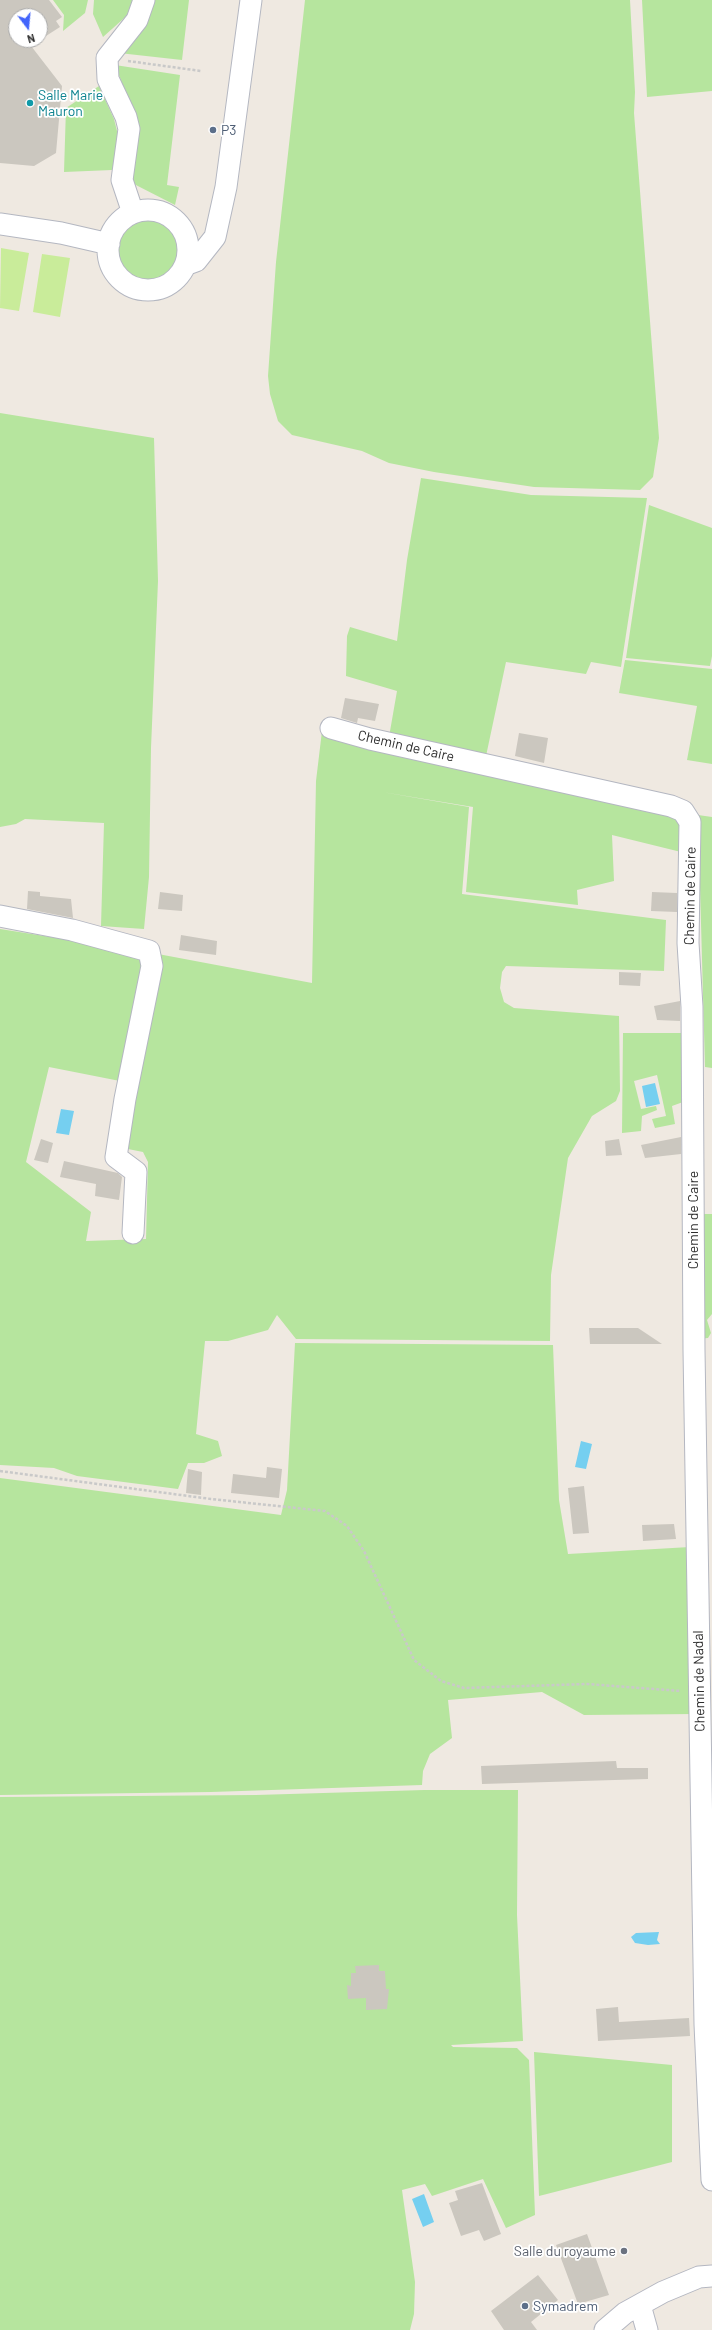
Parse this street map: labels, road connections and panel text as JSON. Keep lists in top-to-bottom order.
{
  "streets": {
    "street": ["Chemin de Caire", "Chemin de Nadal"]
  },
  "crossings": [
    ["Chemin de Caire", "Chemin de Nadal"]
  ],
  "places": [
    "Salle Marie Mauron",
    "P3",
    "Salle du royaume",
    "Symadrem"
  ],
  "north": "bottom"
}
